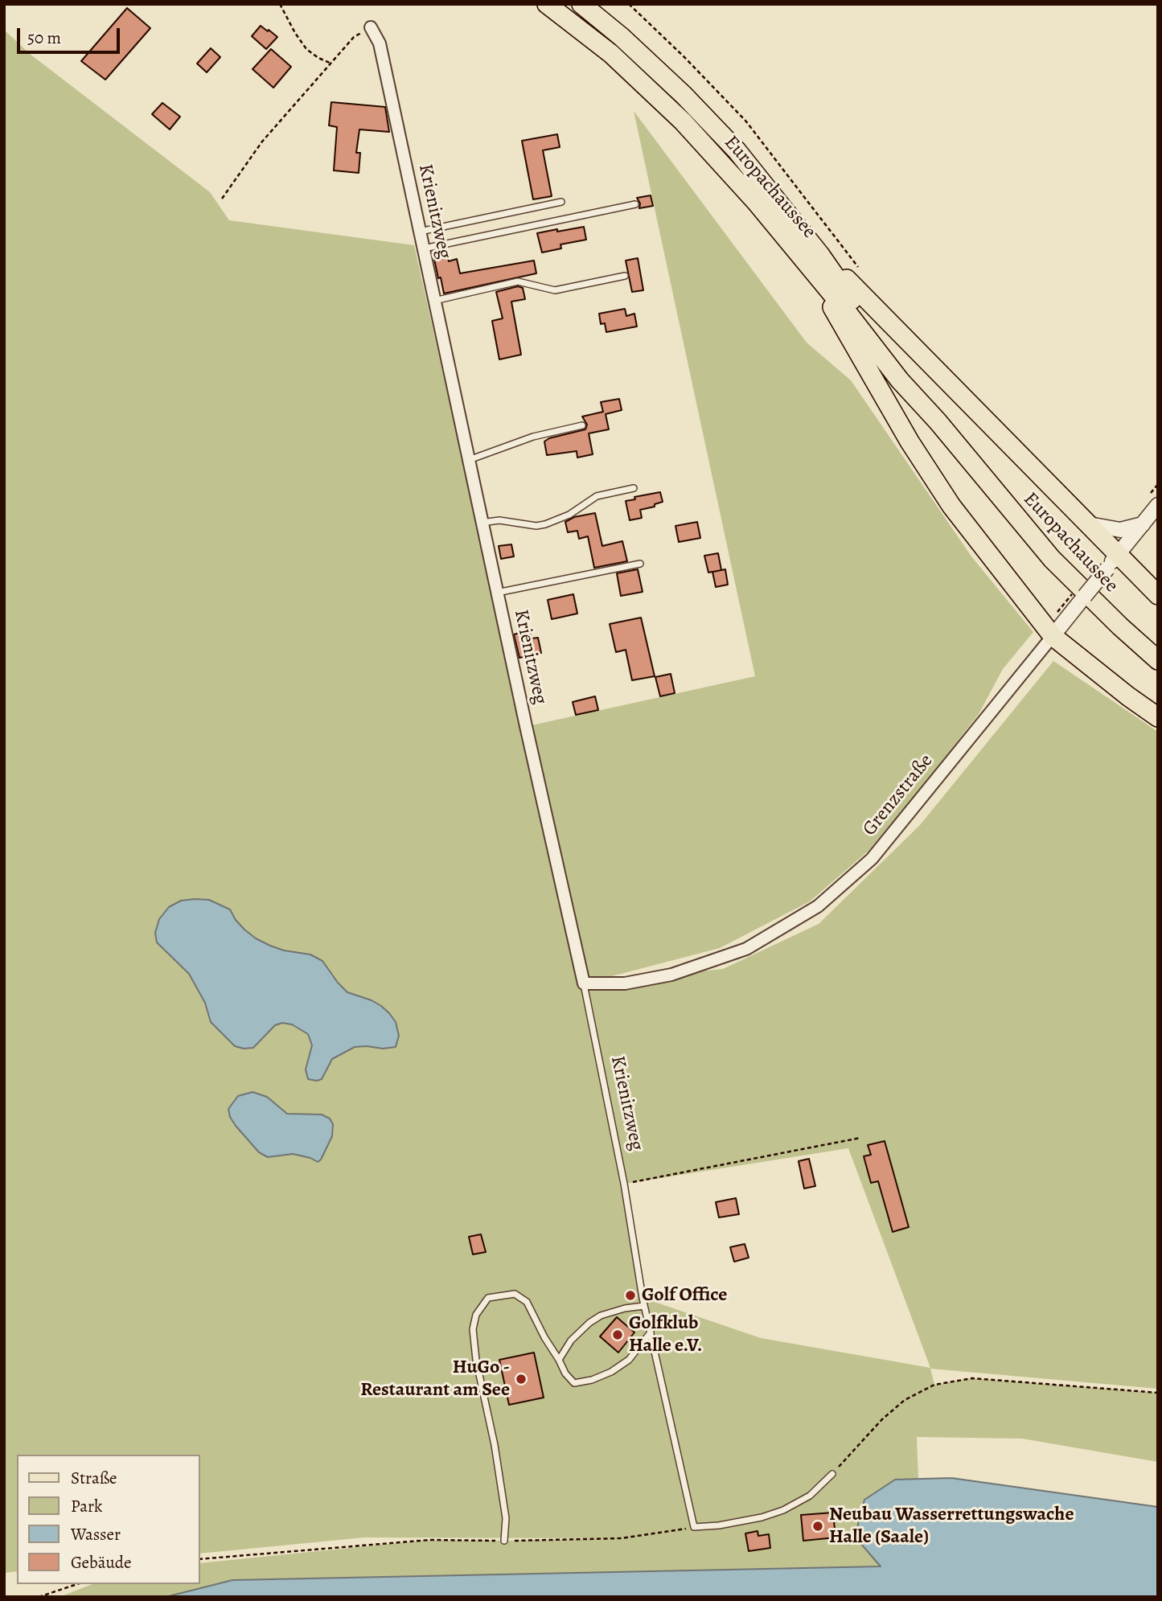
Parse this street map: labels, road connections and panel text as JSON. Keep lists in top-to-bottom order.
{
  "streets": {
    "main road": ["Europachaussee"],
    "street": ["Krienitzweg", "Grenzstraße"]
  },
  "crossings": [
    ["Krienitzweg", "Grenzstraße"]
  ],
  "places": [
    "Golf Office",
    "Golfklub Halle e.V.",
    "HuGo - Restaurant am See",
    "Neubau Wasserrettungswache Halle (Saale)"
  ],
  "legend": [
    "Straße",
    "Park",
    "Wasser",
    "Gebäude"
  ],
  "scale_bar": "50 m"
}
